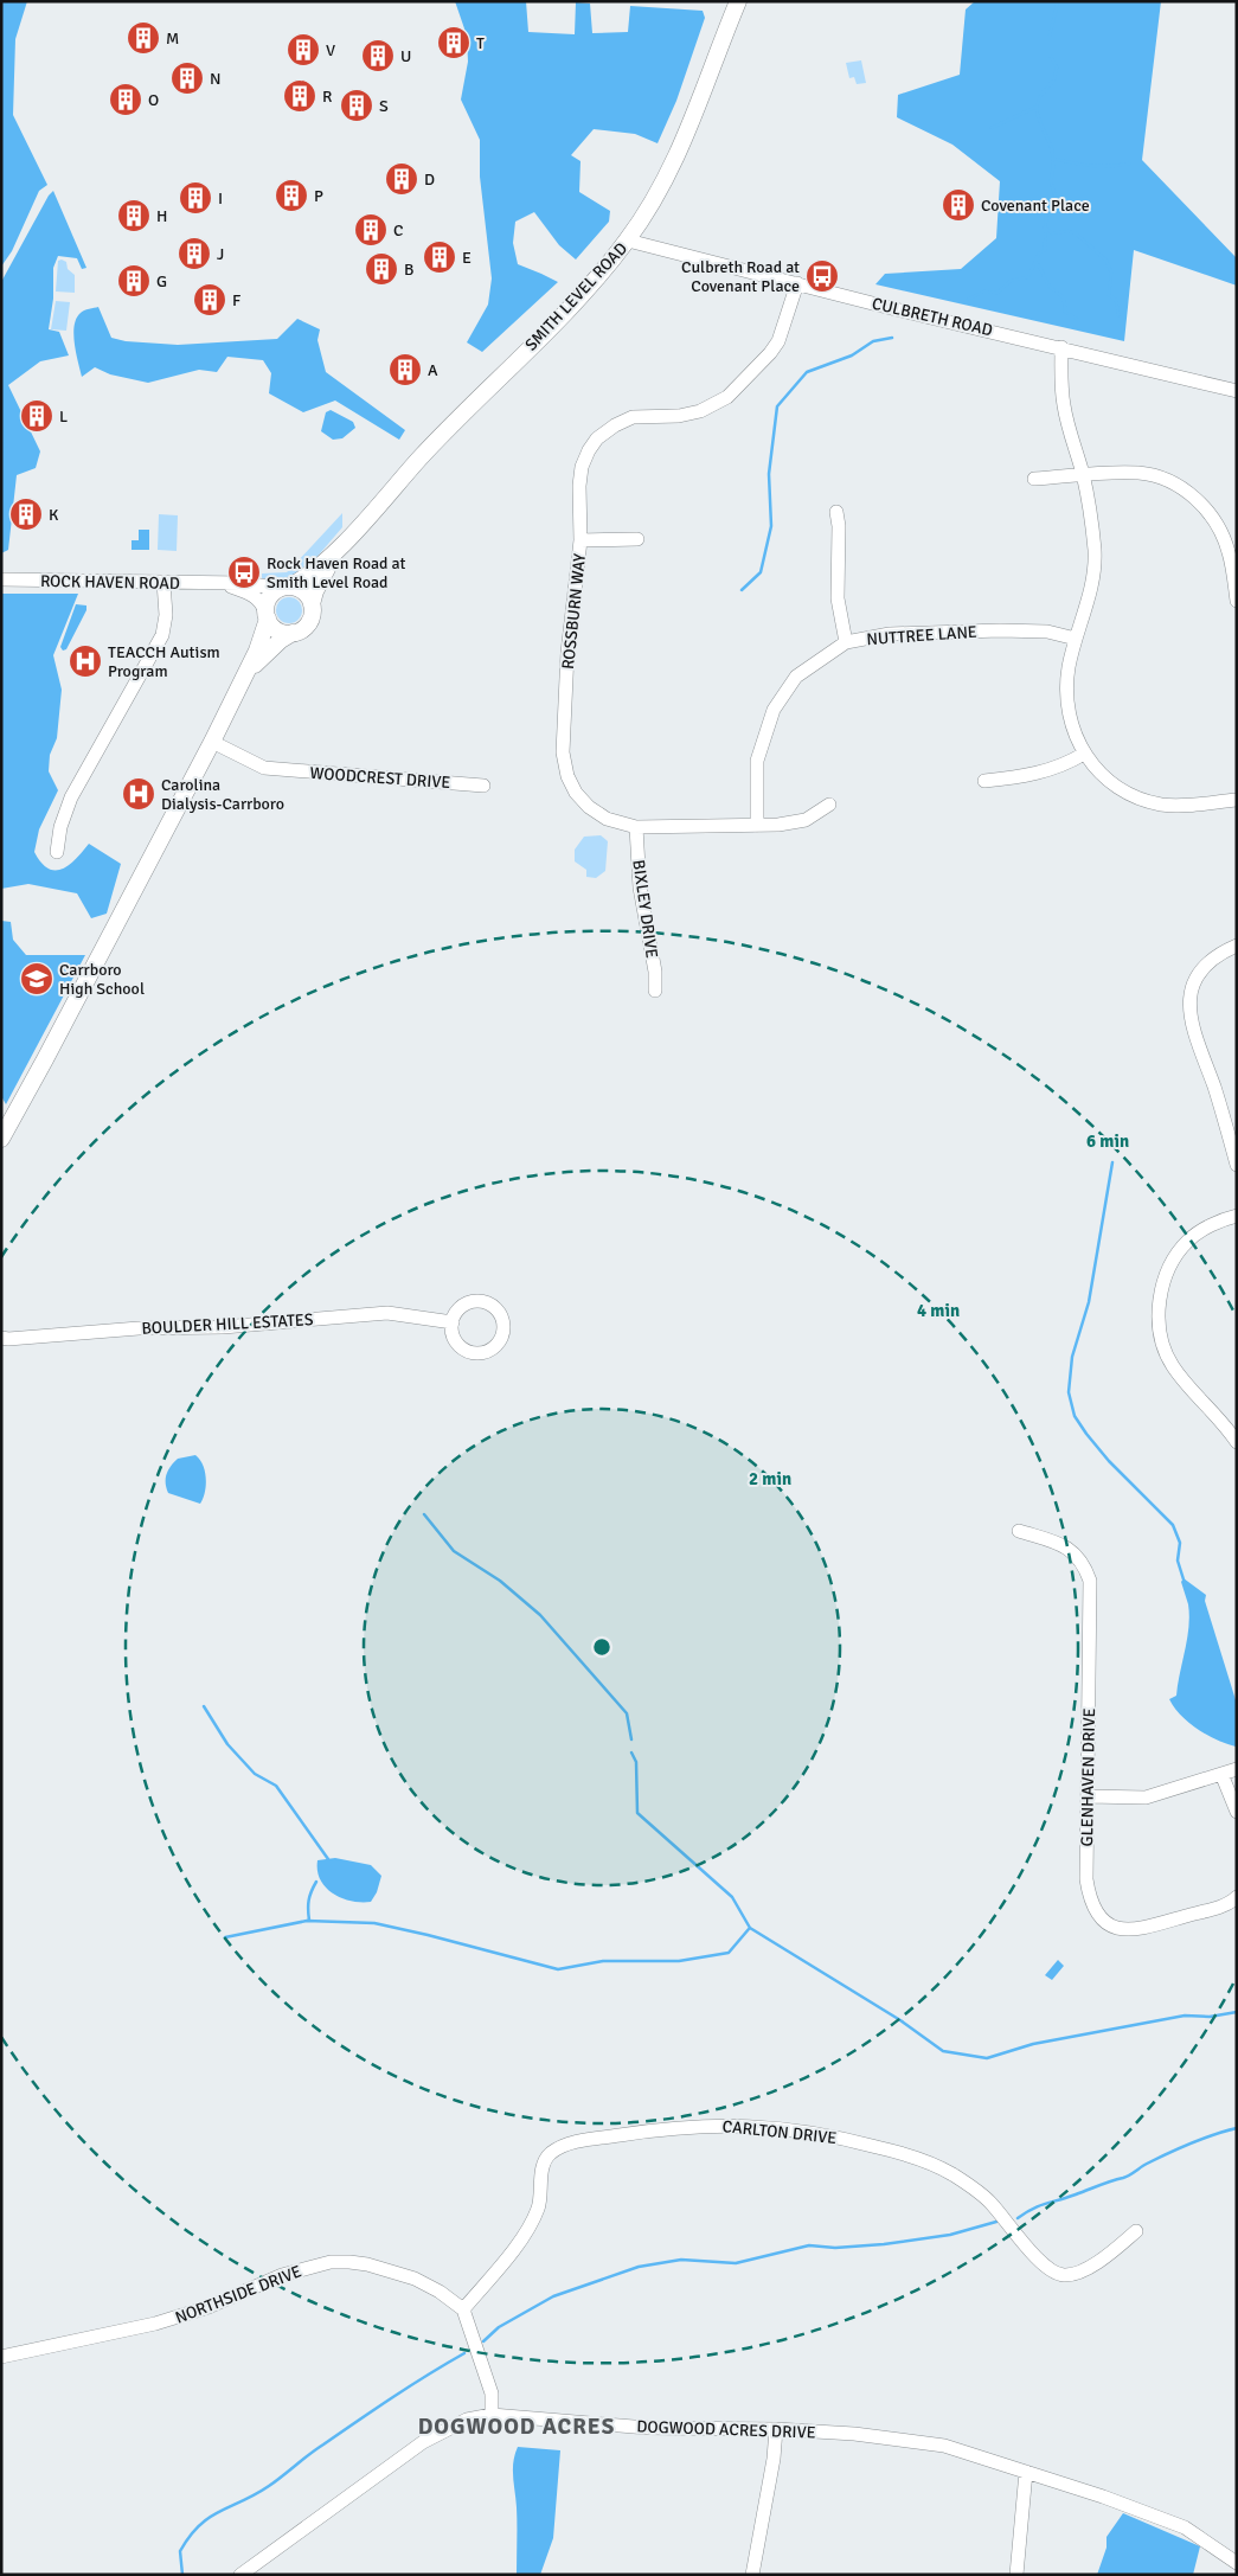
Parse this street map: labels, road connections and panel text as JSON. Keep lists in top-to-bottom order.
{
  "streets": {
    "main road": ["SMITH LEVEL ROAD"],
    "street": [
      "CULBRETH ROAD",
      "ROCK HAVEN ROAD",
      "ROSSBURN WAY",
      "NUTTREE LANE",
      "WOODCREST DRIVE",
      "BIXLEY DRIVE",
      "BOULDER HILL ESTATES",
      "GLENHAVEN DRIVE",
      "CARLTON DRIVE",
      "NORTHSIDE DRIVE",
      "DOGWOOD ACRES DRIVE"
    ]
  },
  "crossings": [
    ["SMITH LEVEL ROAD", "CULBRETH ROAD"],
    ["SMITH LEVEL ROAD", "ROCK HAVEN ROAD"],
    ["CULBRETH ROAD", "ROSSBURN WAY"],
    ["ROSSBURN WAY", "NUTTREE LANE"],
    ["ROSSBURN WAY", "BIXLEY DRIVE"],
    ["CARLTON DRIVE", "NORTHSIDE DRIVE"]
  ],
  "districts": ["DOGWOOD ACRES"],
  "places": {
    "building": [
      "M",
      "T",
      "V",
      "U",
      "N",
      "R",
      "O",
      "S",
      "D",
      "P",
      "I",
      "Covenant Place",
      "H",
      "C",
      "J",
      "E",
      "B",
      "G",
      "F",
      "A",
      "L",
      "K"
    ],
    "bus stop": ["Culbreth Road at Covenant Place", "Rock Haven Road at Smith Level Road"],
    "hospital": ["TEACCH Autism Program", "Carolina Dialysis-Carrboro"],
    "school or university": ["Carrboro High School"]
  },
  "rings": ["6 min", "4 min", "2 min"]
}
